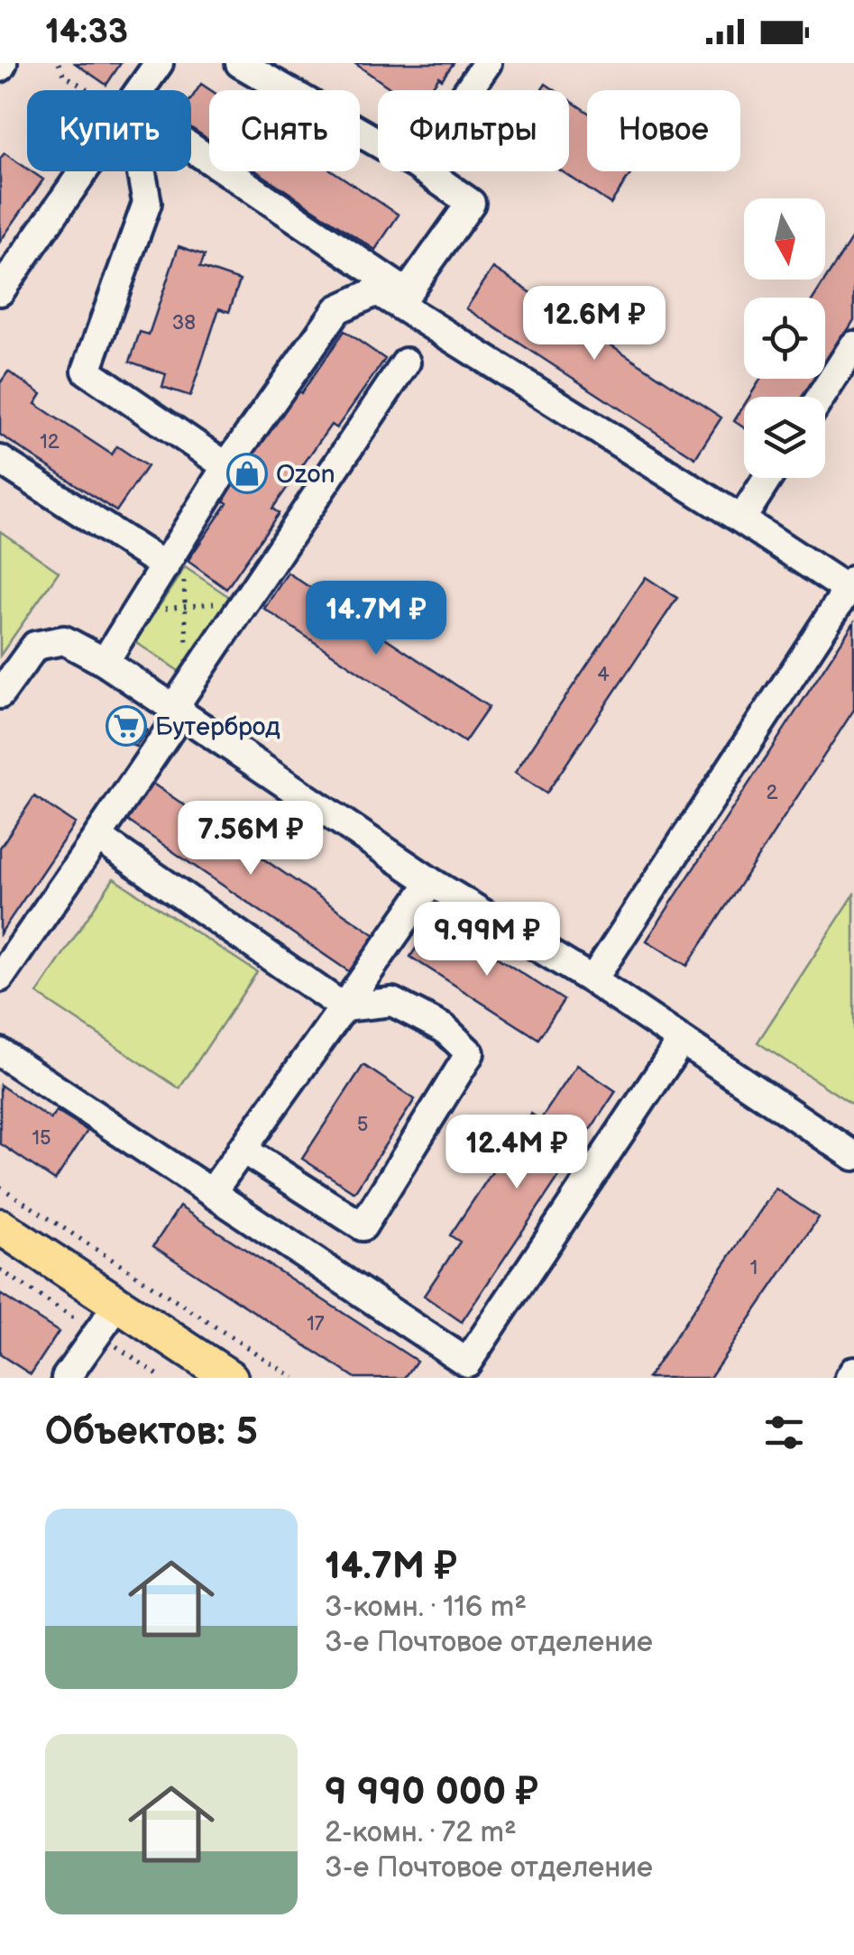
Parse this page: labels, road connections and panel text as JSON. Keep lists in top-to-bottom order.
{
  "places": {
    "shop": ["Ozon"],
    "supermarket": ["Бутерброд"]
  },
  "house_numbers": [
    "38",
    "12",
    "4",
    "2",
    "5",
    "15",
    "1",
    "17"
  ],
  "north": "bottom",
  "page": {
    "status": "14:33",
    "chip": [
      "Купить",
      "Снять",
      "Фильтры",
      "Новое"
    ],
    "price": [
      "12.6M ₽",
      "14.7M ₽",
      "7.56M ₽",
      "9.99M ₽",
      "12.4M ₽"
    ],
    "heading": "Объектов: 5",
    "list": [
      {
        "name": "14.7M ₽",
        "note": "3-комн. · 116 m² · 3-е Почтовое отделение"
      },
      {
        "name": "9 990 000 ₽",
        "note": "2-комн. · 72 m² · 3-е Почтовое отделение"
      }
    ]
  }
}
